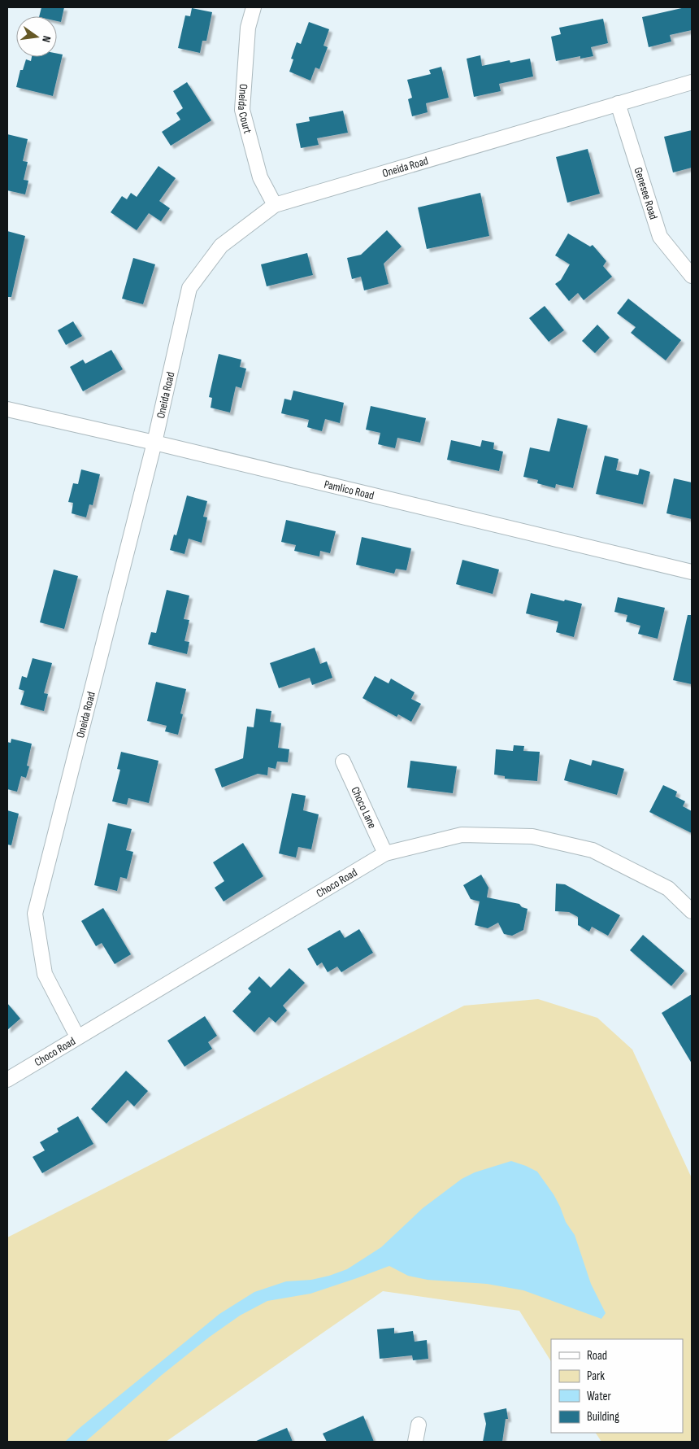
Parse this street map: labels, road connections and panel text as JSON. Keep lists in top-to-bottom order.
{
  "streets": {
    "street": [
      "Oneida Court",
      "Oneida Road",
      "Genesee Road",
      "Pamlico Road",
      "Choco Lane",
      "Choco Road"
    ]
  },
  "crossings": [
    ["Oneida Court", "Oneida Road"],
    ["Oneida Road", "Genesee Road"],
    ["Oneida Road", "Pamlico Road"],
    ["Oneida Road", "Choco Road"],
    ["Choco Lane", "Choco Road"]
  ],
  "legend": [
    "Road",
    "Park",
    "Water",
    "Building"
  ],
  "north": "right"
}
